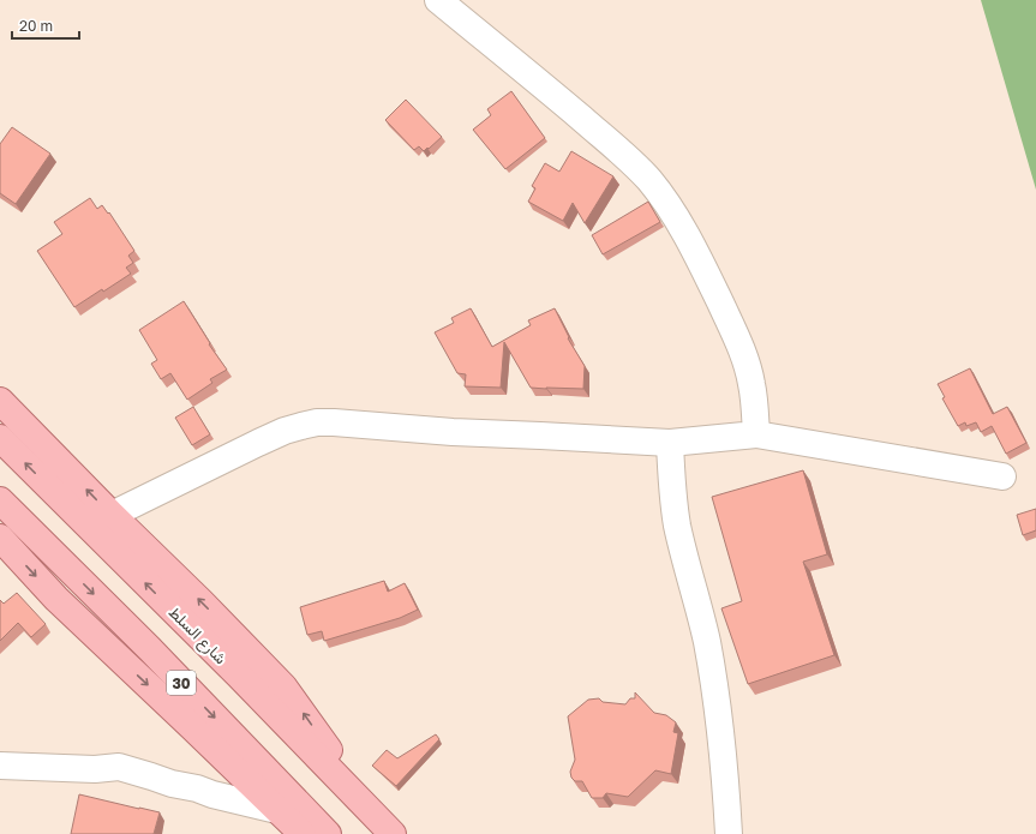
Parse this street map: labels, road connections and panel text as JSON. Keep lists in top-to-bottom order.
{
  "streets": {
    "main road": ["شارع السلط", "30"]
  },
  "scale_bar": "20 m"
}
